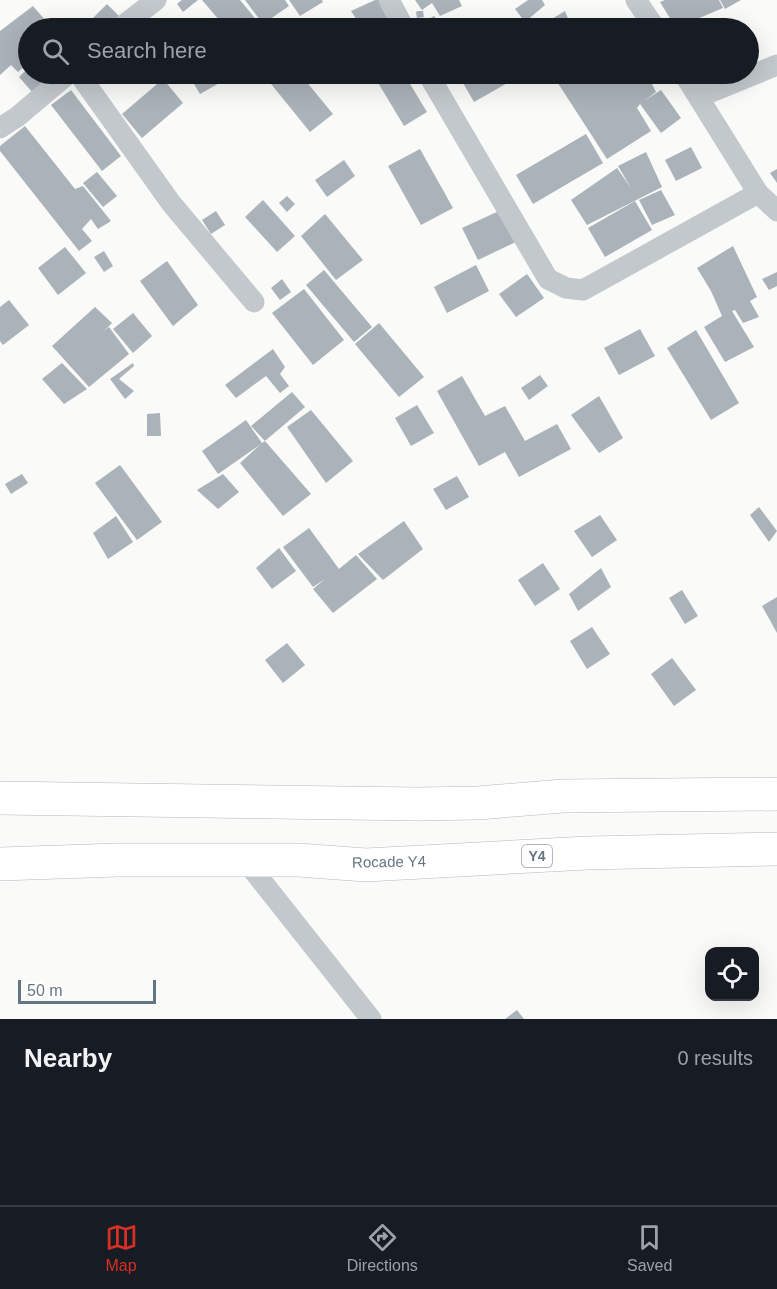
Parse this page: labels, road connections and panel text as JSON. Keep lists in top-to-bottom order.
{
  "streets": {
    "highway": ["Y4", "Rocade Y4"]
  },
  "scale_bar": "50 m",
  "page": {
    "search": "Search here",
    "scale": "50 m",
    "heading": ["Nearby", "0 results"],
    "nav": ["Map", "Directions", "Saved"]
  }
}
